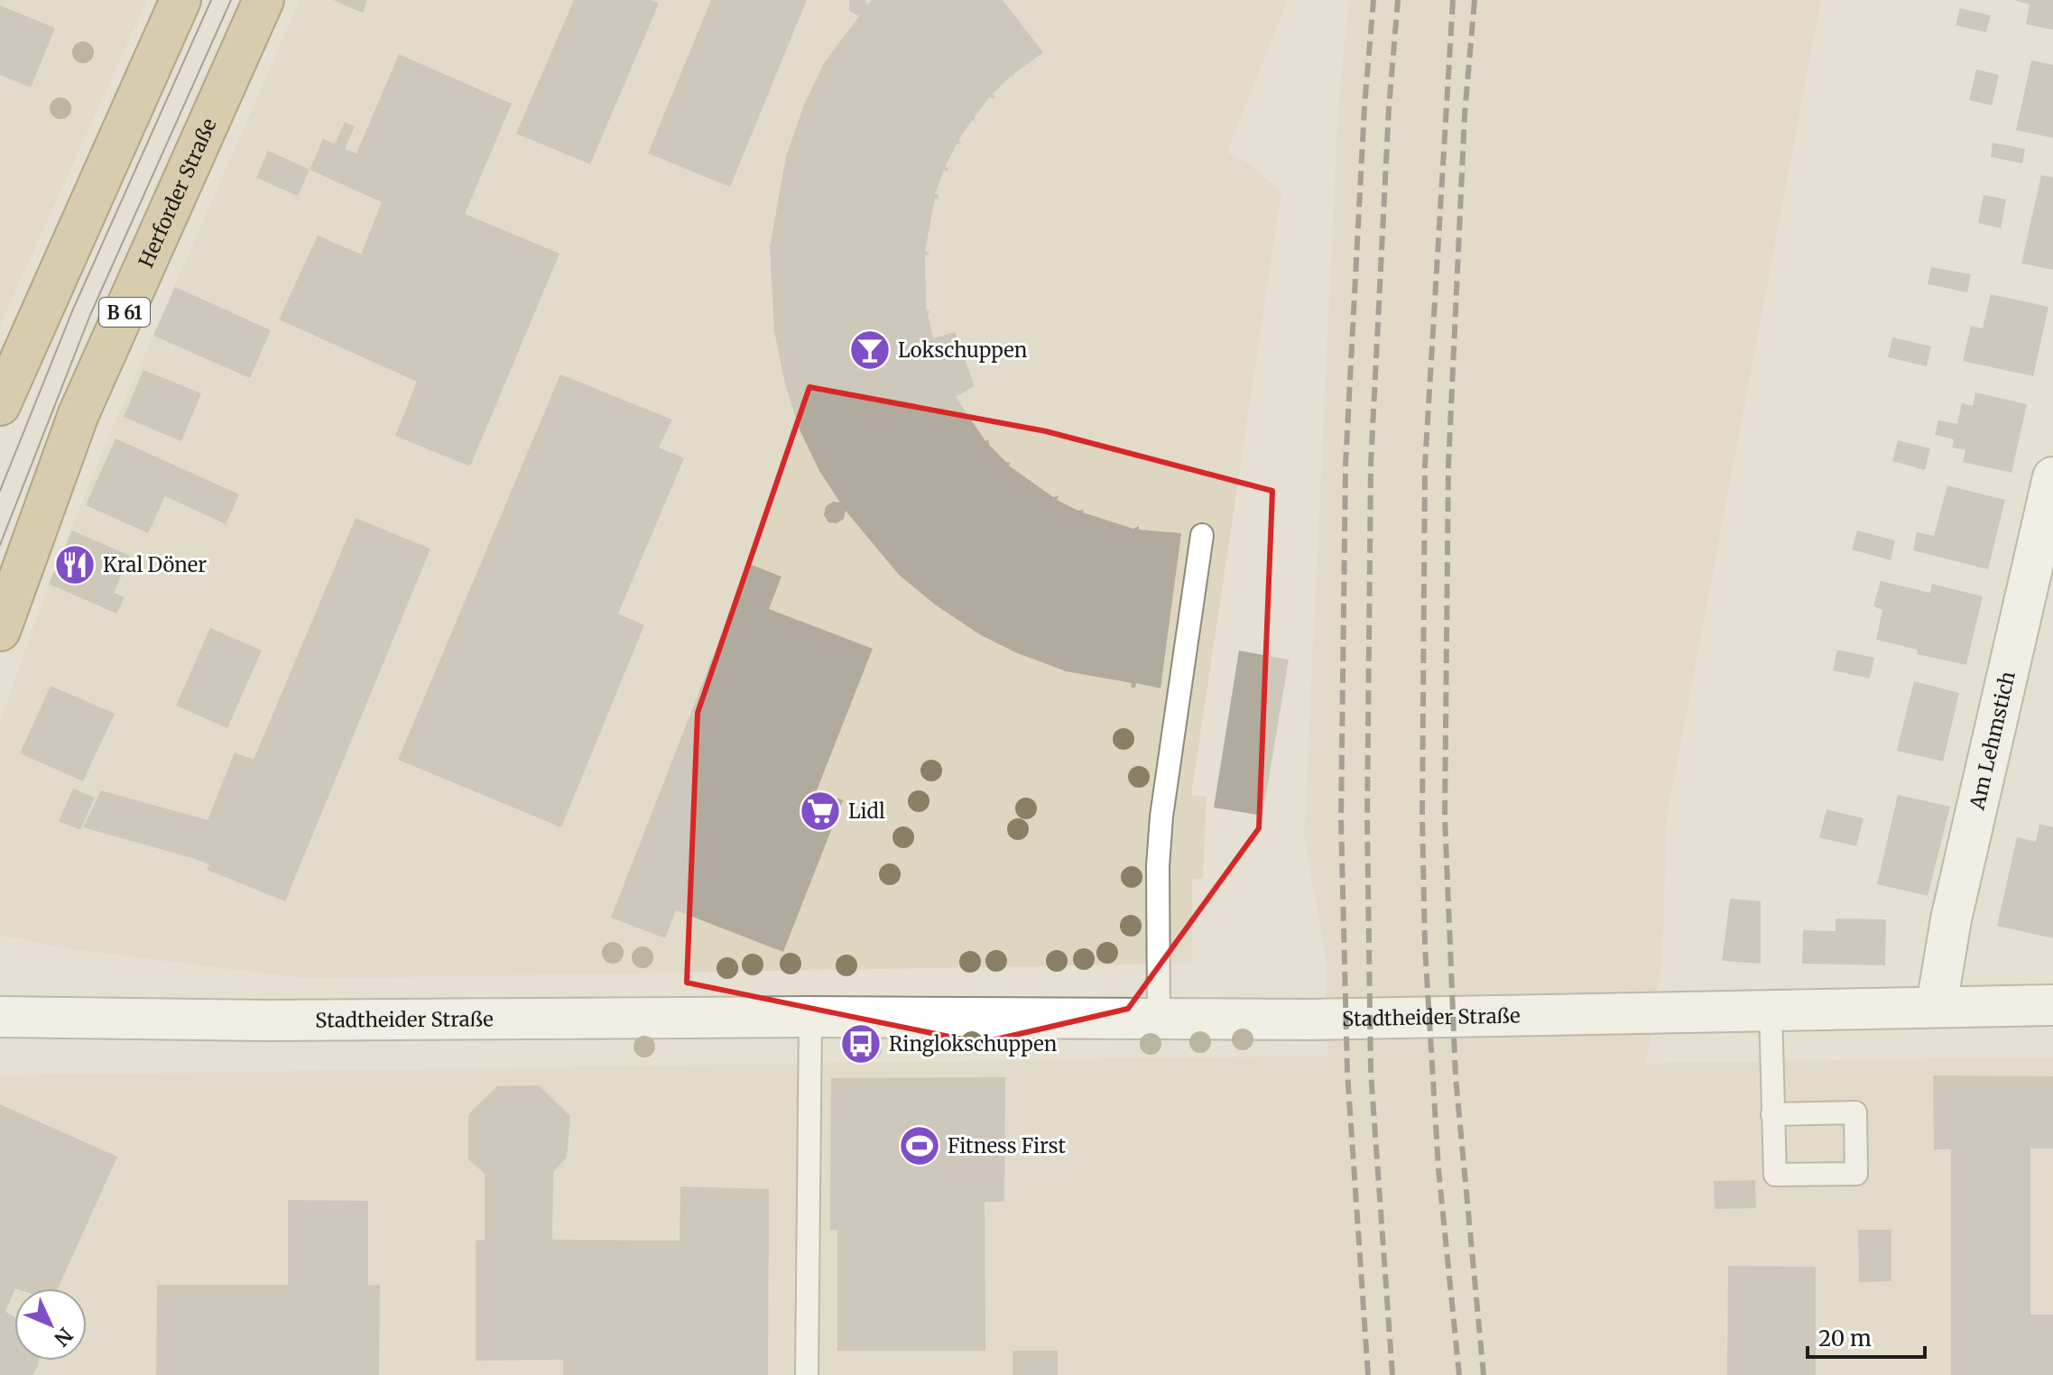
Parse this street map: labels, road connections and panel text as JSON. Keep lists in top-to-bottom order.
{
  "streets": {
    "main road": ["Herforder Straße", "B 61"],
    "street": ["Am Lehmstich", "Stadtheider Straße"]
  },
  "crossings": [
    ["Am Lehmstich", "Stadtheider Straße"]
  ],
  "places": {
    "bar": ["Lokschuppen"],
    "restaurant": ["Kral Döner"],
    "supermarket": ["Lidl"],
    "bus stop": ["Ringlokschuppen"],
    "sports": ["Fitness First"]
  },
  "scale_bar": "20 m",
  "north": "bottom right"
}
